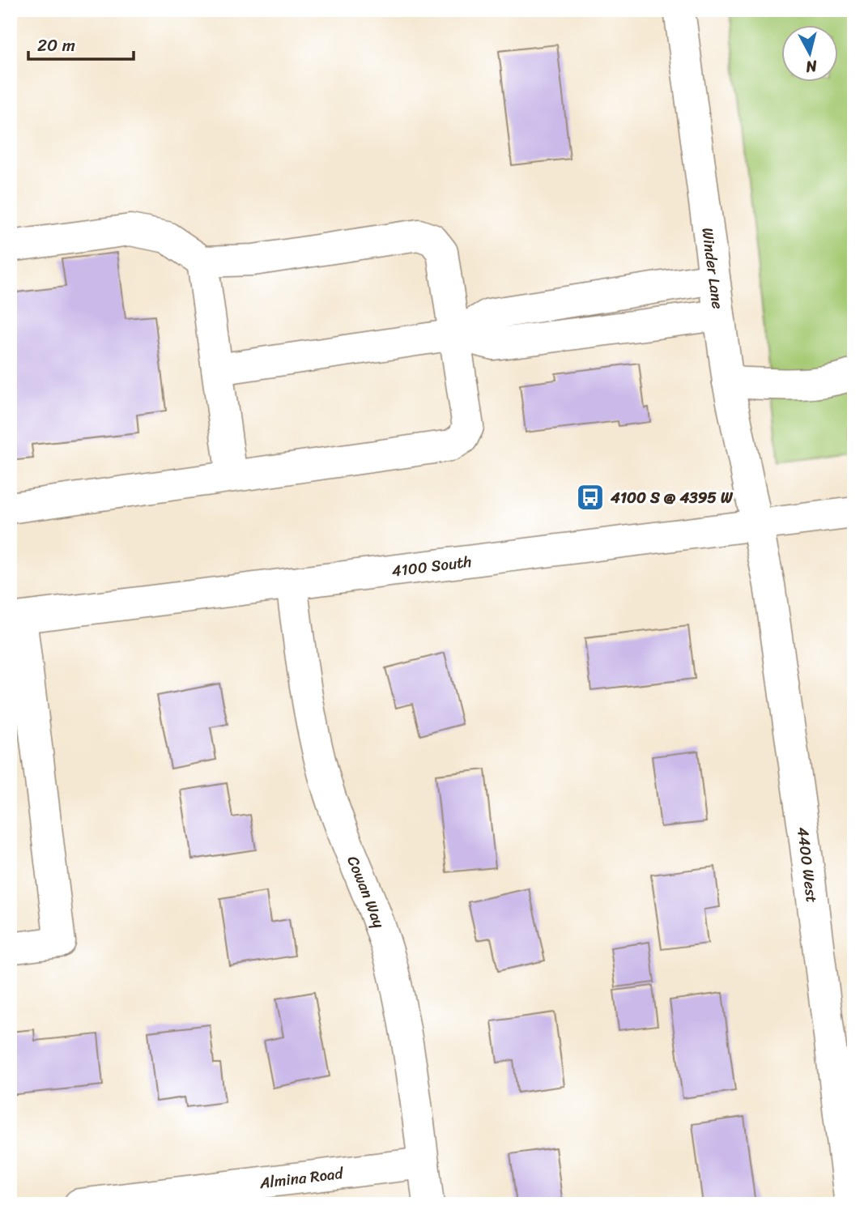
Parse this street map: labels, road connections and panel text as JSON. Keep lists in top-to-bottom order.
{
  "streets": {
    "street": [
      "Winder Lane",
      "4100 South",
      "4400 West",
      "Cowan Way",
      "Almina Road"
    ]
  },
  "crossings": [
    ["Winder Lane", "4100 South"],
    ["Winder Lane", "4400 West"],
    ["4100 South", "4400 West"],
    ["4100 South", "Cowan Way"],
    ["Cowan Way", "Almina Road"]
  ],
  "places": {
    "bus stop": ["4100 S @ 4395 W"]
  },
  "scale_bar": "20 m",
  "north": "bottom"
}
